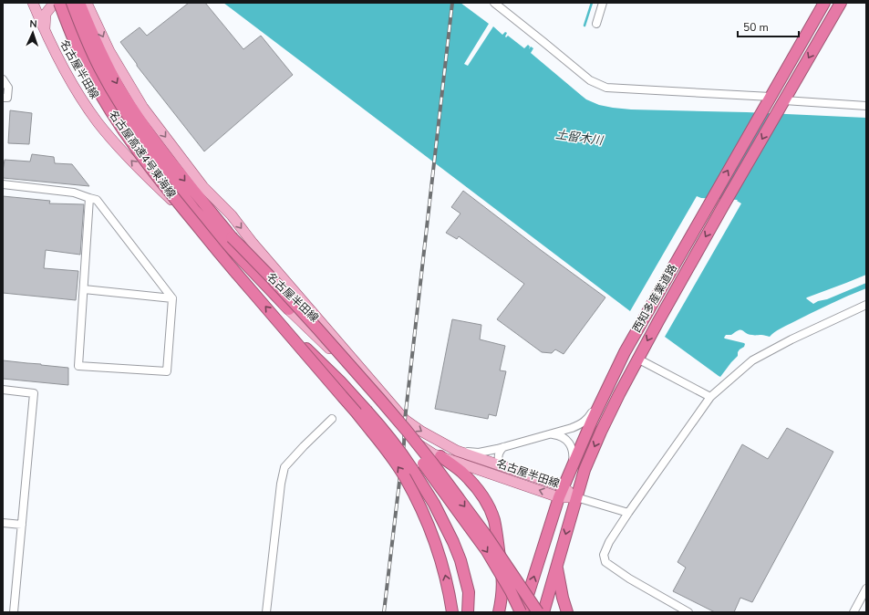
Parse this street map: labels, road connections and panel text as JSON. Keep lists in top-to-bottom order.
{
  "streets": {
    "highway": ["名古屋高速4号東海線", "西知多産業道路"],
    "main road": ["名古屋半田線"]
  },
  "crossings": [
    ["名古屋半田線", "西知多産業道路"]
  ],
  "water": ["土留木川"],
  "scale_bar": "50 m",
  "north": "top"
}
